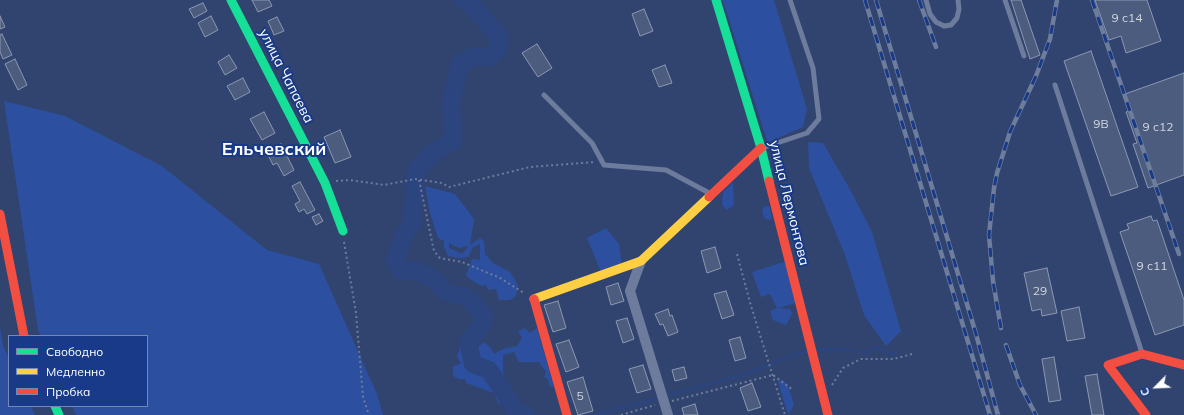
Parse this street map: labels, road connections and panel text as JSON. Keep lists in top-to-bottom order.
{
  "streets": {
    "street": ["улица Чапаева", "улица Лермонтова"]
  },
  "districts": ["Ельчевский"],
  "house_numbers": [
    "9 с14",
    "9В",
    "9 с12",
    "9 с11",
    "29",
    "5"
  ],
  "legend": ["Свободно", "Медленно", "Пробка"],
  "north": "bottom left"
}
